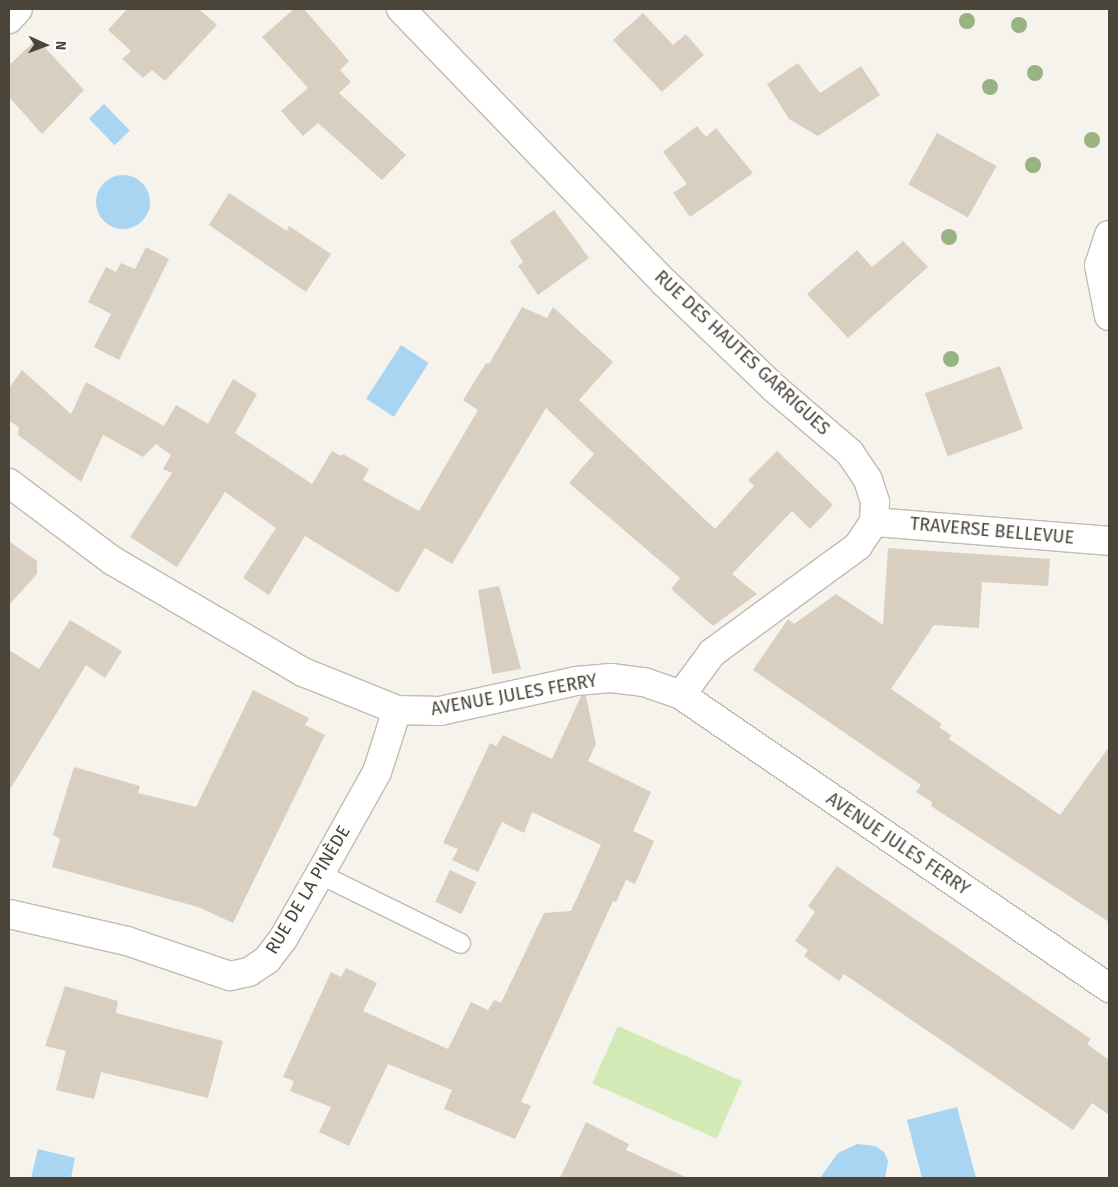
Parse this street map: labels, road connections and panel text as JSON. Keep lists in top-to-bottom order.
{
  "streets": {
    "street": [
      "RUE DES HAUTES GARRIGUES",
      "TRAVERSE BELLEVUE",
      "AVENUE JULES FERRY",
      "RUE DE LA PINÈDE"
    ]
  },
  "crossings": [
    ["RUE DES HAUTES GARRIGUES", "TRAVERSE BELLEVUE"],
    ["AVENUE JULES FERRY", "RUE DE LA PINÈDE"]
  ],
  "north": "right"
}
